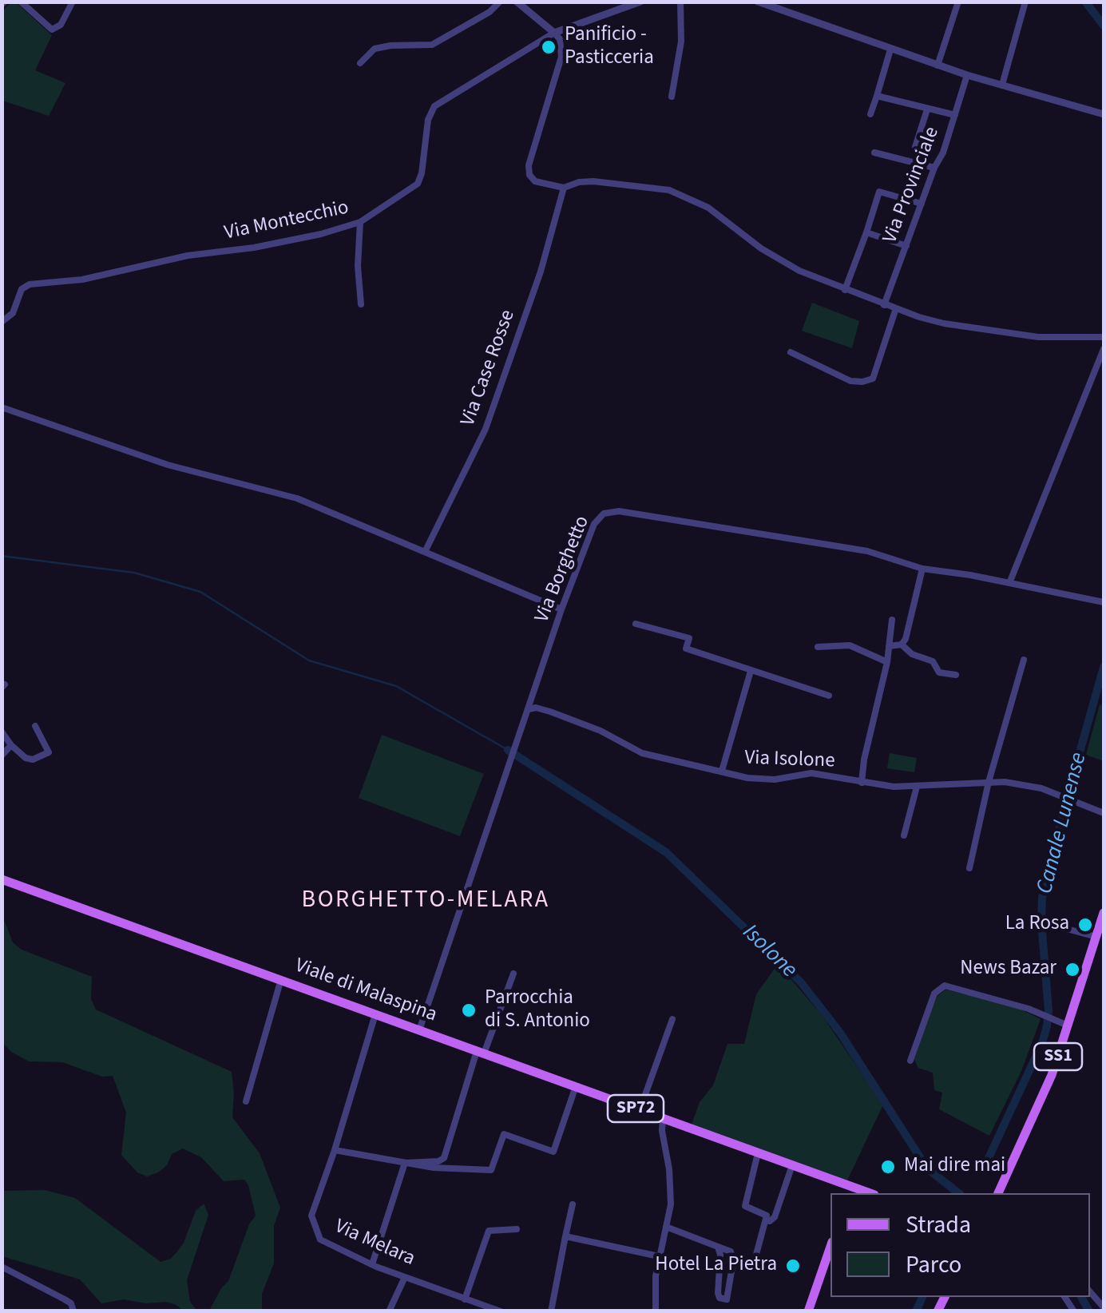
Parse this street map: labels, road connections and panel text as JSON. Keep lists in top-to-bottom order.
{
  "streets": {
    "main road": ["Viale di Malaspina", "SS1", "SP72"],
    "street": [
      "Via Provinciale",
      "Via Montecchio",
      "Via Case Rosse",
      "Via Borghetto",
      "Via Isolone",
      "Via Melara"
    ]
  },
  "crossings": [
    ["Via Borghetto", "Via Isolone"],
    ["Via Borghetto", "Viale di Malaspina"],
    ["Viale di Malaspina", "Via Melara"]
  ],
  "districts": ["BORGHETTO-MELARA"],
  "water": ["Canale Lunense", "Isolone"],
  "places": [
    "Panificio - Pasticceria",
    "La Rosa",
    "News Bazar",
    "Parrocchia di S. Antonio",
    "Mai dire mai",
    "Hotel La Pietra"
  ],
  "legend": ["Strada", "Parco"]
}
